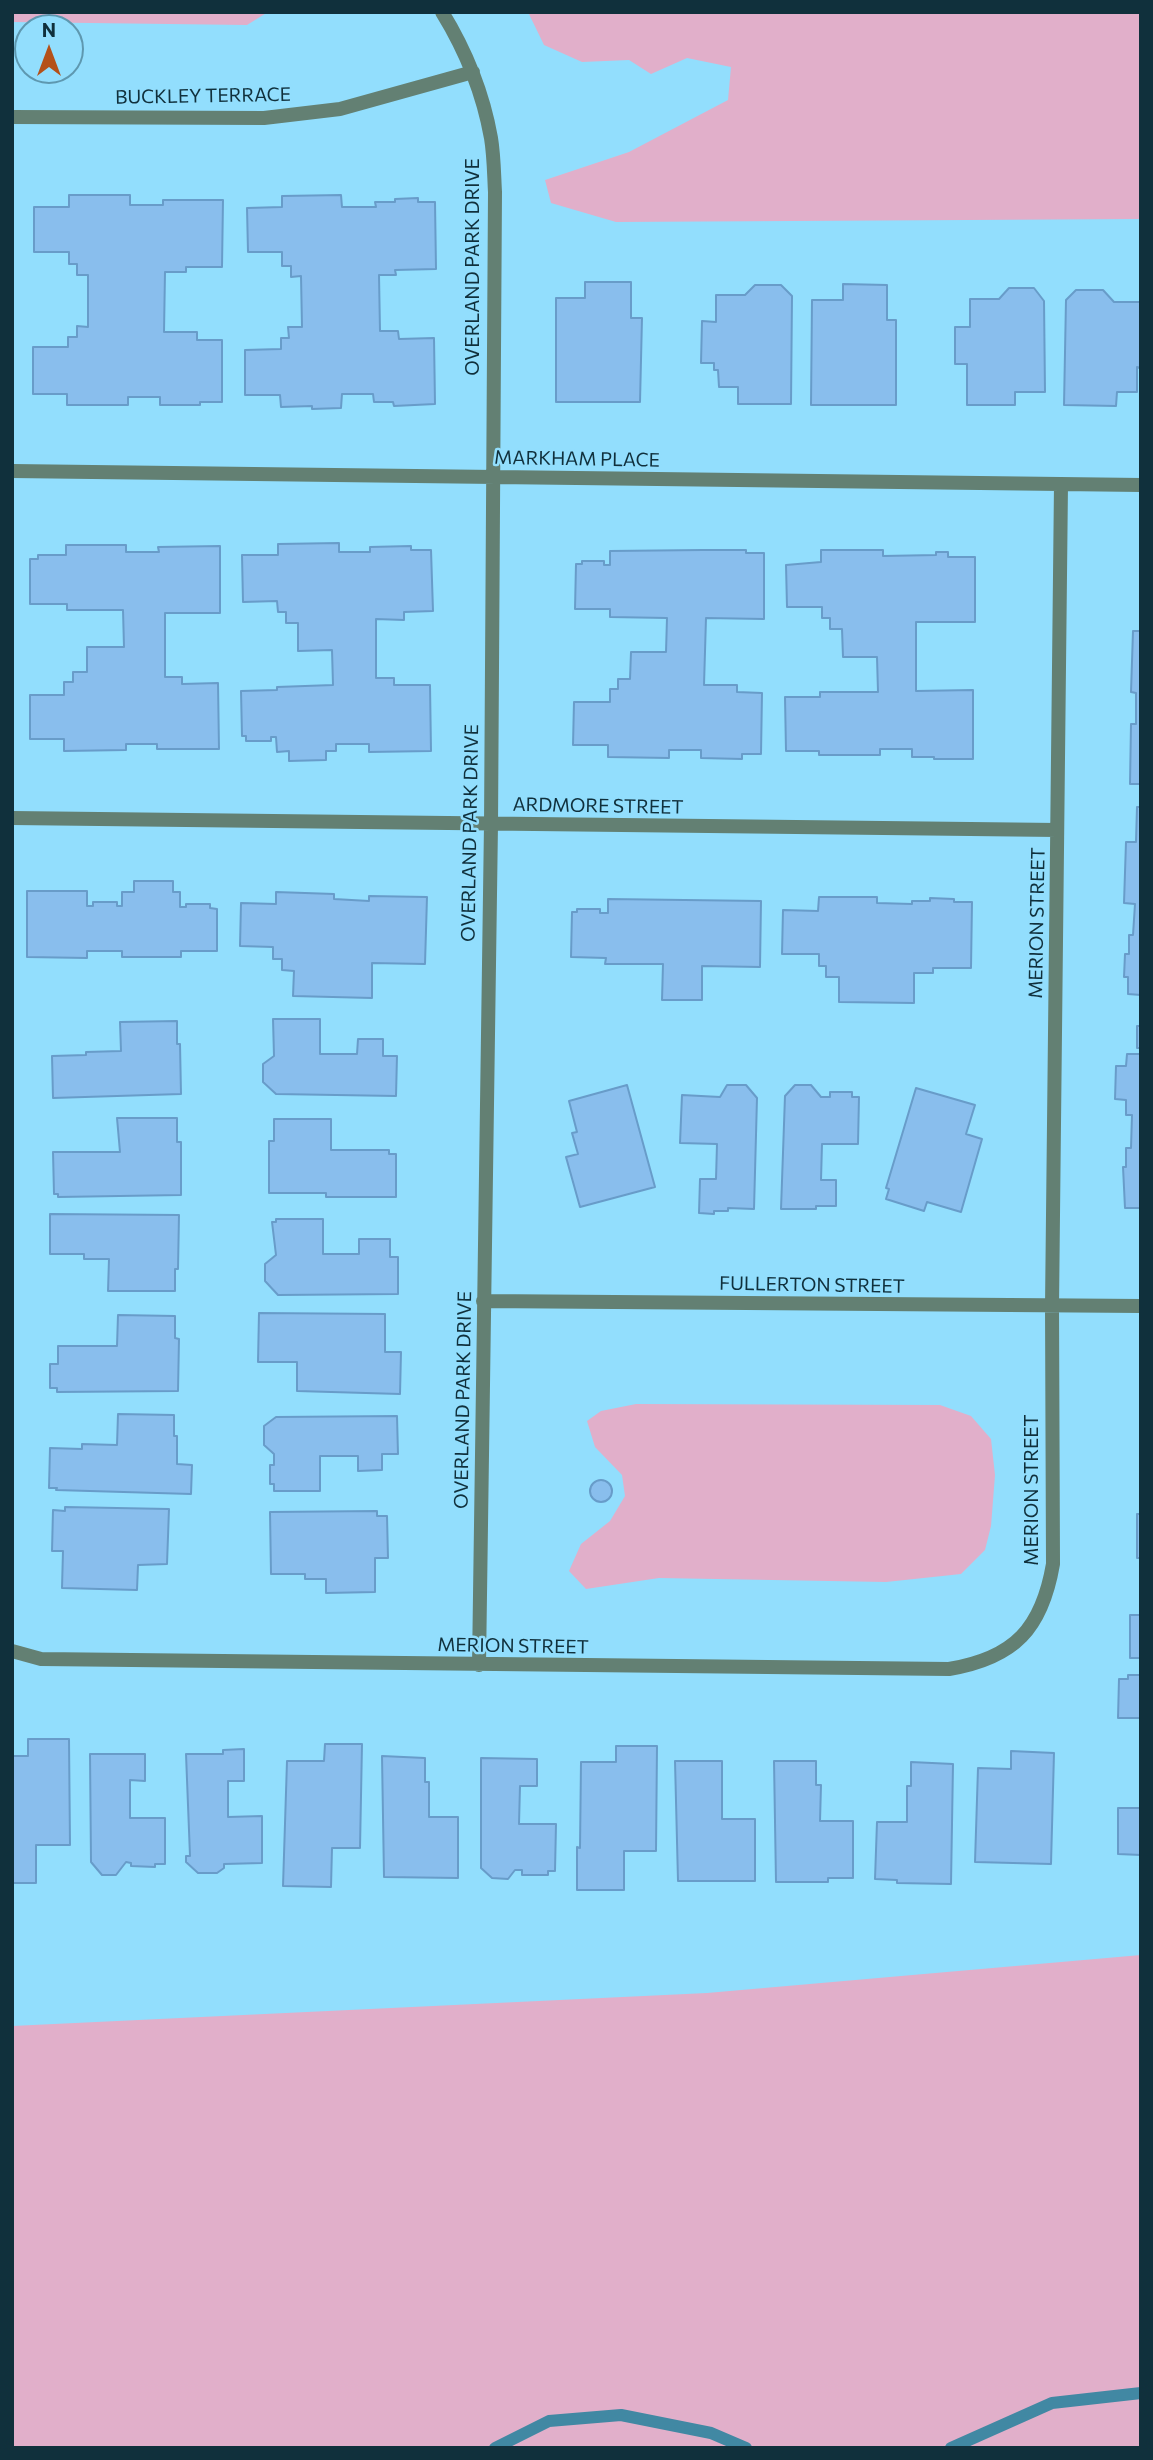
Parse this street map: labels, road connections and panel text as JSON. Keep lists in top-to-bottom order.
{
  "streets": {
    "street": [
      "BUCKLEY TERRACE",
      "OVERLAND PARK DRIVE",
      "MARKHAM PLACE",
      "ARDMORE STREET",
      "MERION STREET",
      "FULLERTON STREET"
    ]
  },
  "crossings": [
    ["BUCKLEY TERRACE", "OVERLAND PARK DRIVE"],
    ["OVERLAND PARK DRIVE", "MARKHAM PLACE"],
    ["OVERLAND PARK DRIVE", "ARDMORE STREET"],
    ["OVERLAND PARK DRIVE", "MERION STREET"],
    ["OVERLAND PARK DRIVE", "FULLERTON STREET"],
    ["MARKHAM PLACE", "MERION STREET"],
    ["ARDMORE STREET", "MERION STREET"],
    ["MERION STREET", "FULLERTON STREET"]
  ],
  "north": "top"
}
